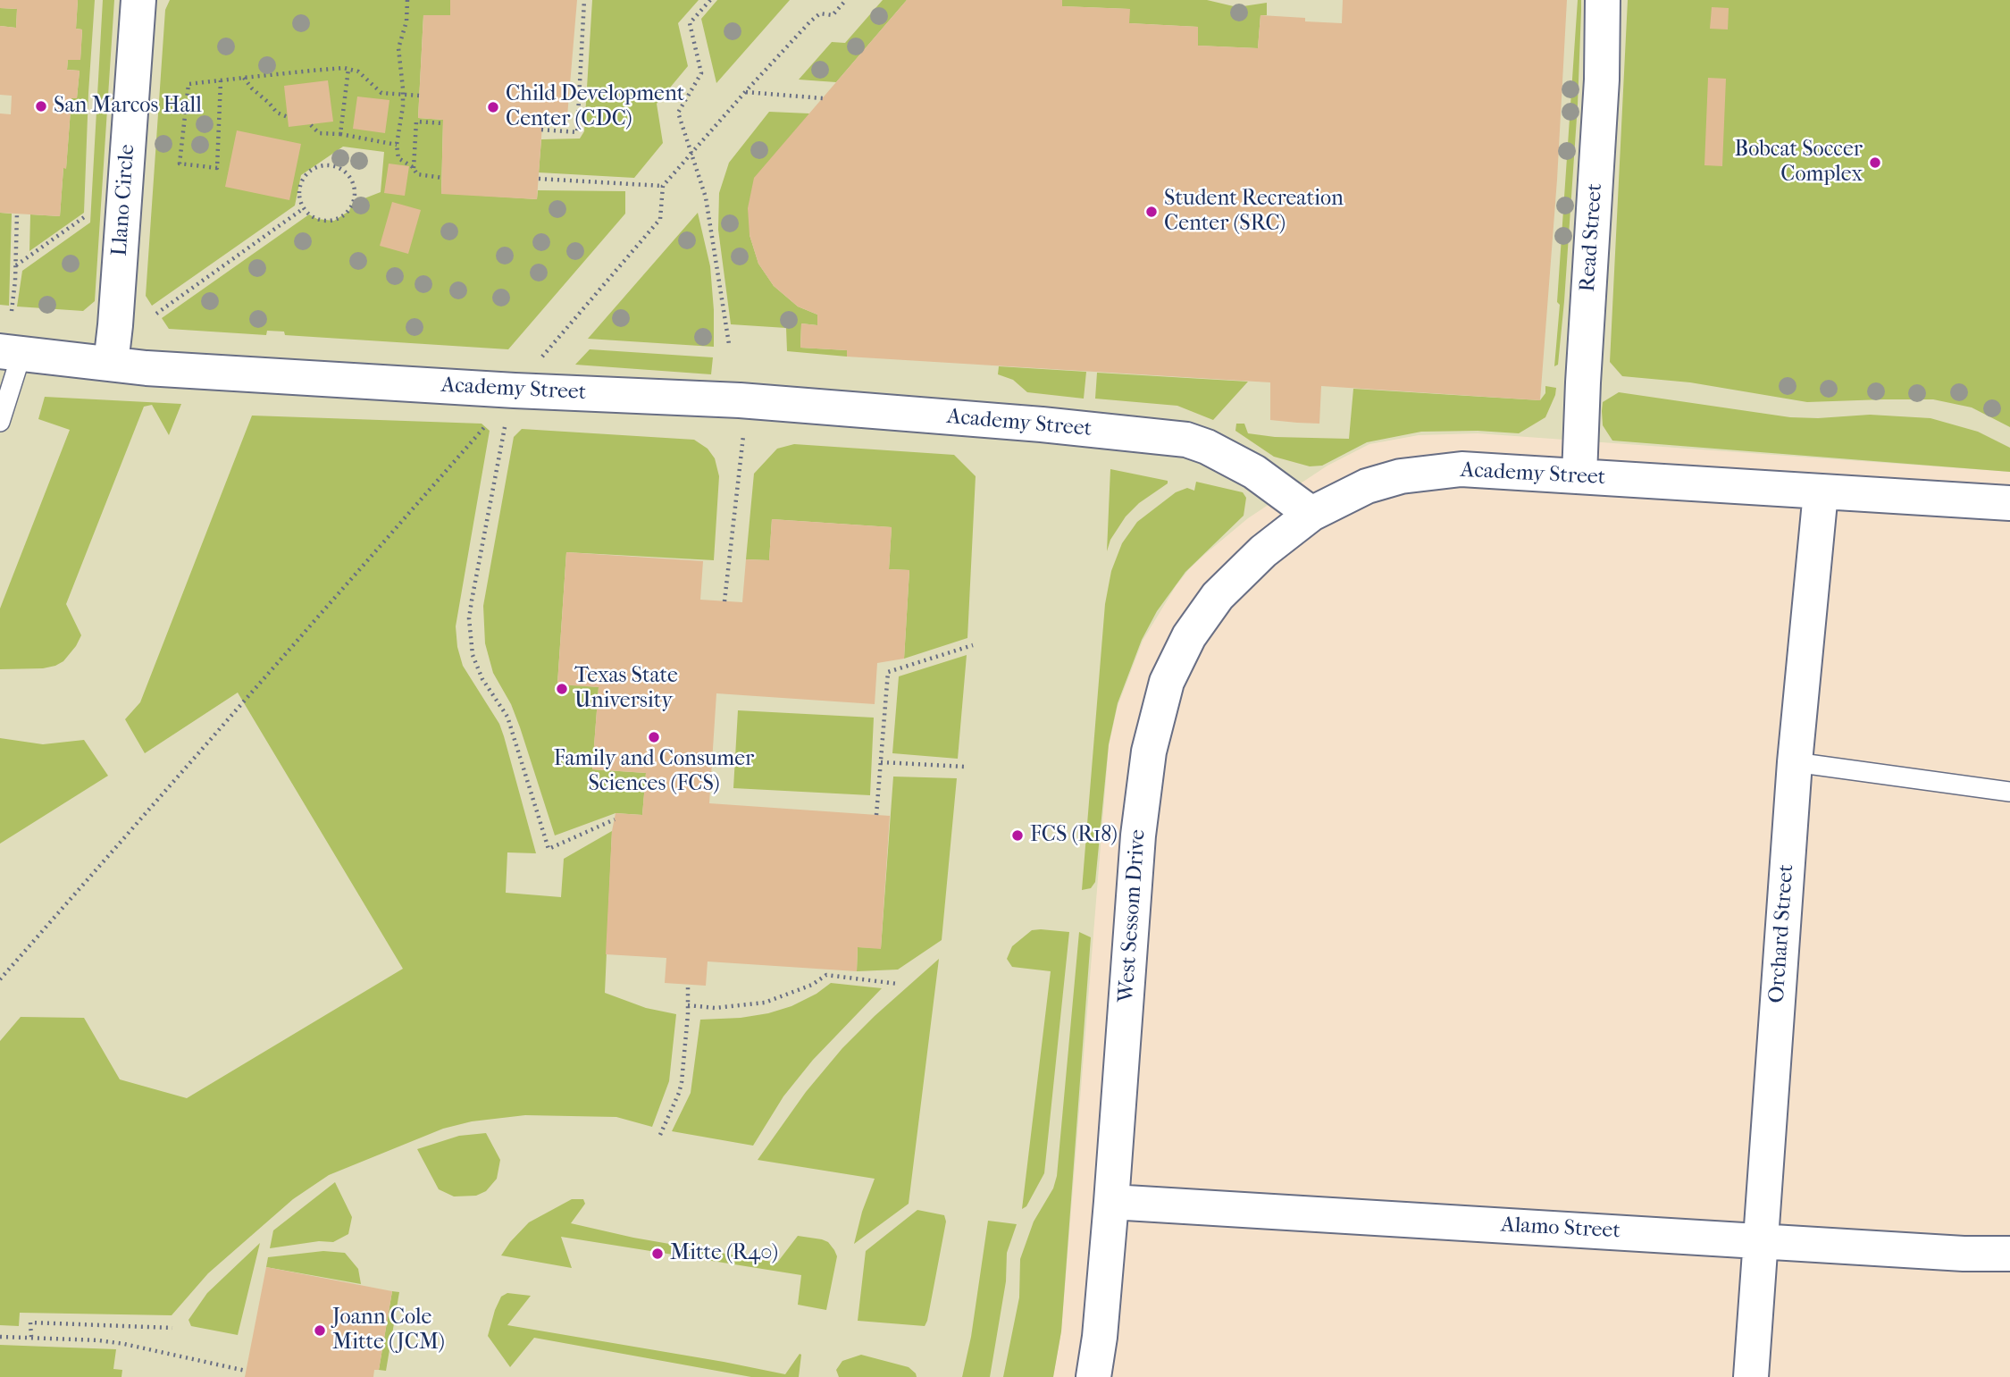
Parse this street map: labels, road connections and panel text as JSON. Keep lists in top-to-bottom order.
{
  "streets": {
    "street": [
      "Llano Circle",
      "Read Street",
      "Academy Street",
      "West Sessom Drive",
      "Orchard Street",
      "Alamo Street"
    ]
  },
  "crossings": [
    ["Llano Circle", "Academy Street"],
    ["Read Street", "Academy Street"],
    ["Academy Street", "West Sessom Drive"],
    ["Academy Street", "Orchard Street"],
    ["West Sessom Drive", "Alamo Street"],
    ["Orchard Street", "Alamo Street"]
  ],
  "places": [
    "San Marcos Hall",
    "Child Development Center (CDC)",
    "Bobcat Soccer Complex",
    "Student Recreation Center (SRC)",
    "Texas State University",
    "Family and Consumer Sciences (FCS)",
    "FCS (R18)",
    "Mitte (R40)",
    "Joann Cole Mitte (JCM)"
  ]
}
